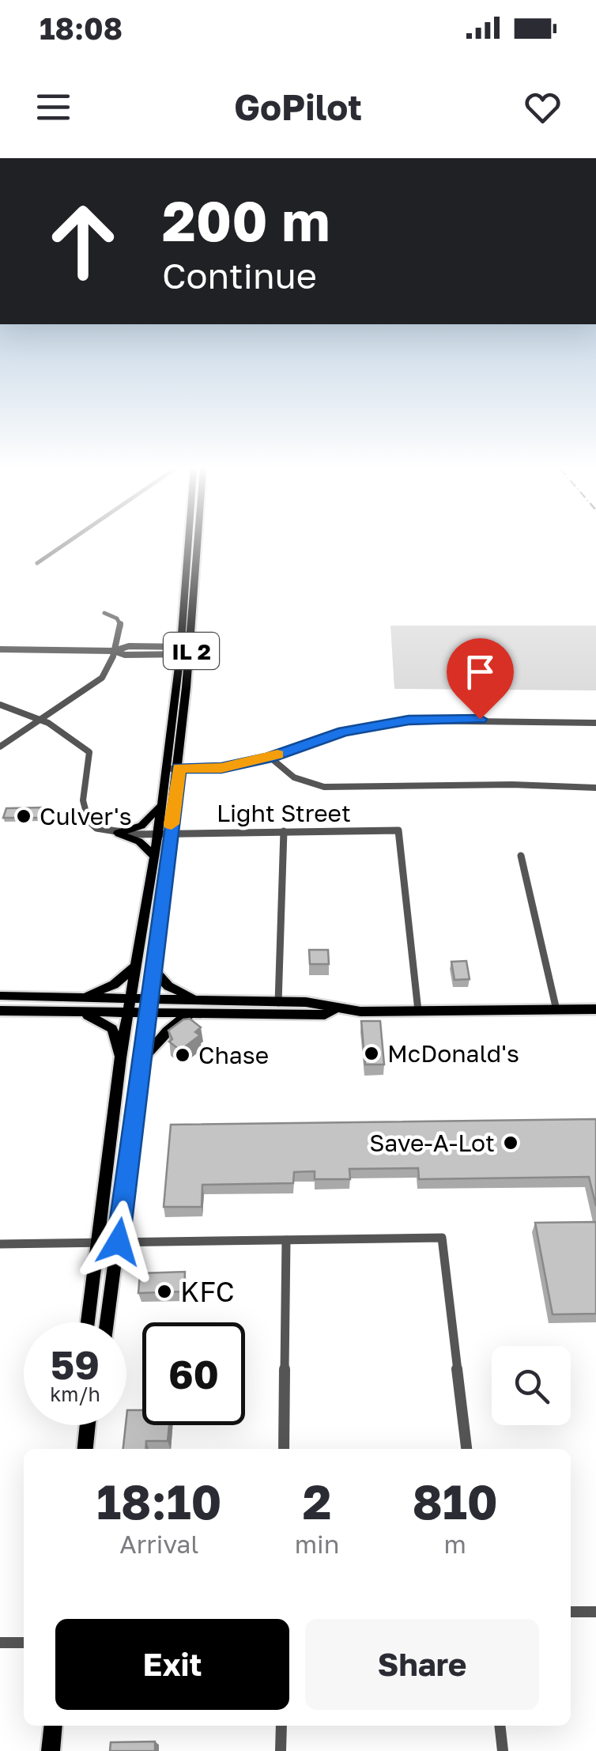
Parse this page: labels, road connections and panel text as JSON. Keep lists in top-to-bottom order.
{
  "streets": {
    "main road": ["IL 2"],
    "street": ["Light Street"]
  },
  "crossings": [
    ["IL 2", "Light Street"]
  ],
  "places": [
    "Culver's",
    "McDonald's",
    "Chase",
    "Save-A-Lot",
    "KFC"
  ],
  "page": {
    "status": "18:08",
    "header": "GoPilot",
    "turn": ["200 m", "Continue"],
    "speed": "59 km/h",
    "limit": "60",
    "eta": [
      "18:10",
      "Arrival",
      "2",
      "min",
      "810",
      "m"
    ],
    "buttons": ["Exit", "Share"]
  }
}
